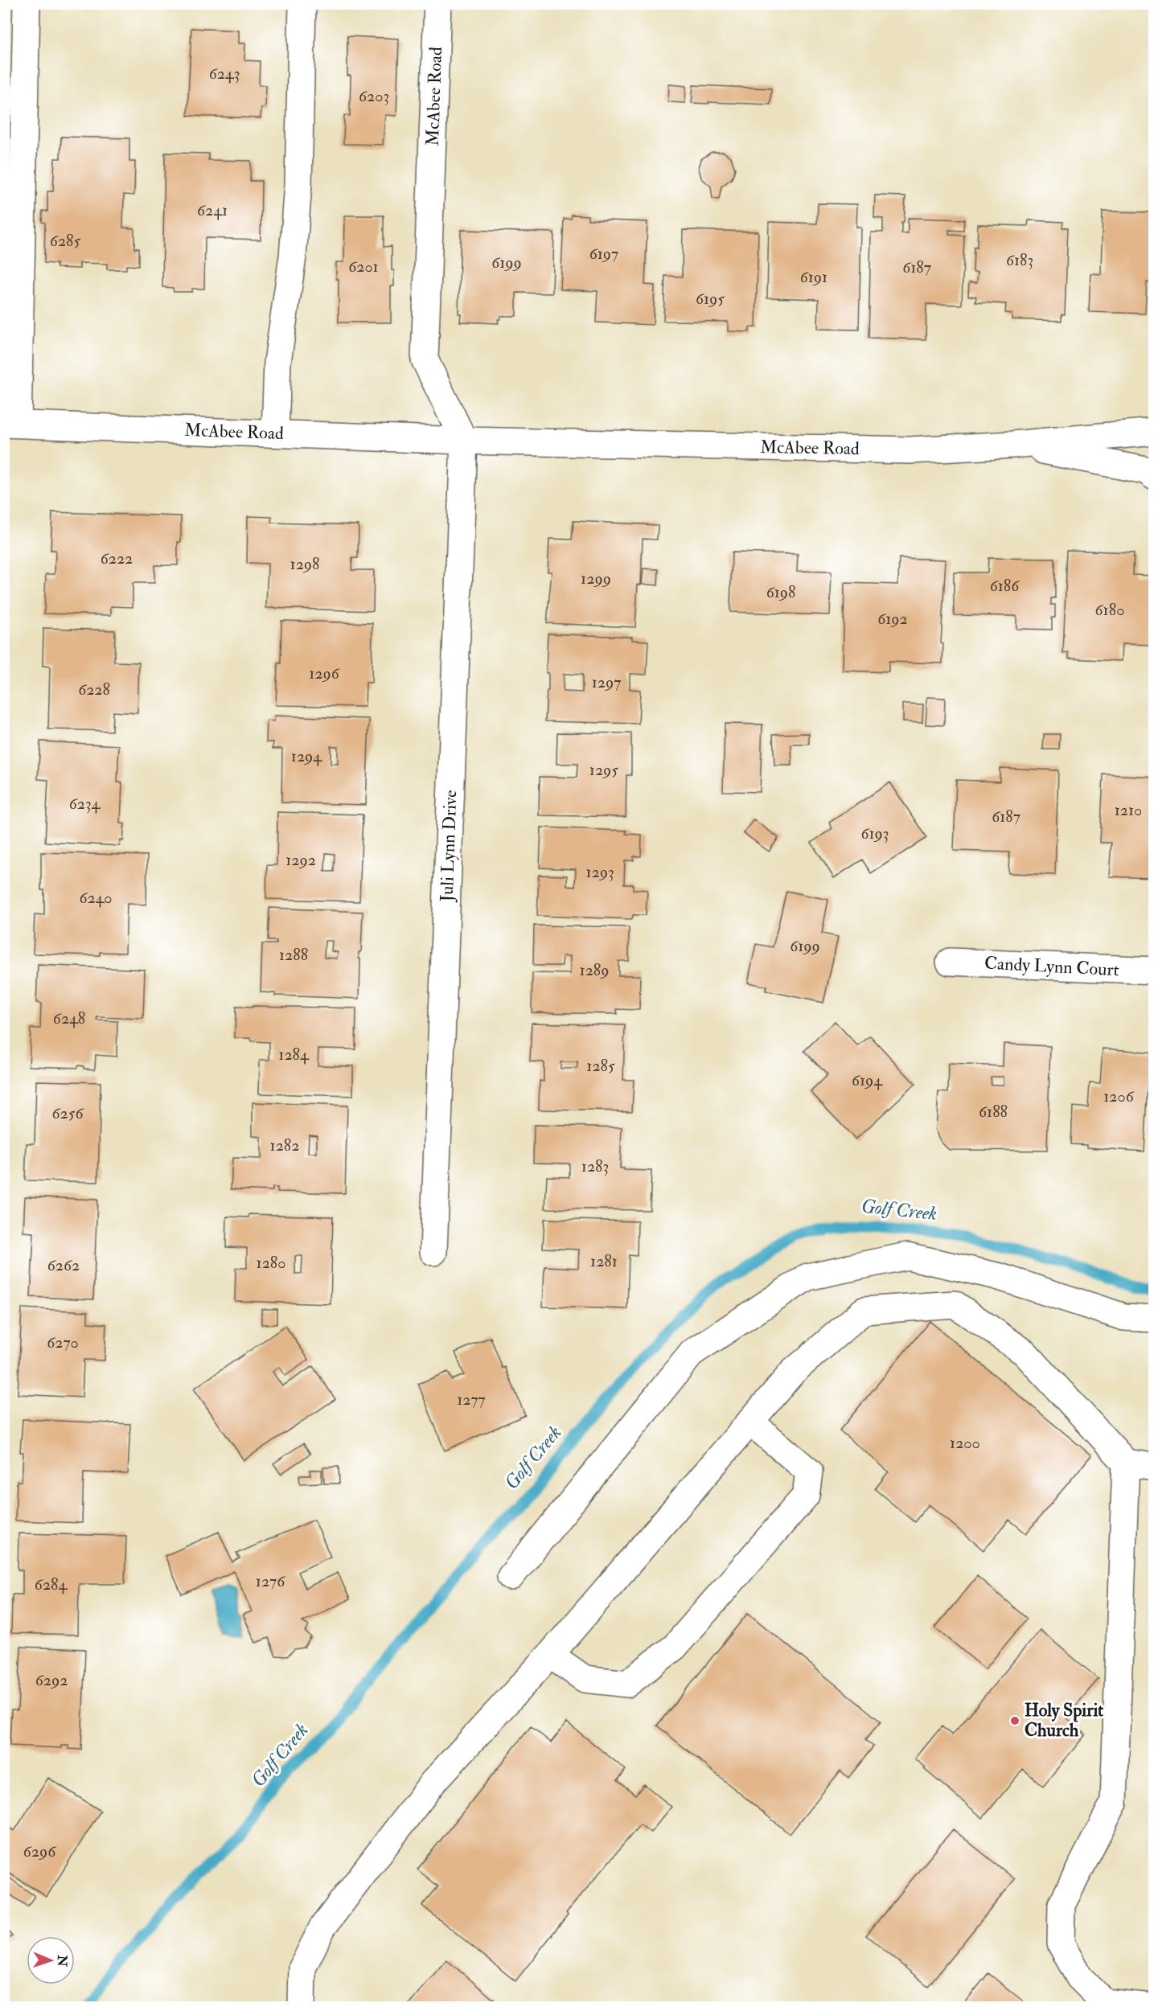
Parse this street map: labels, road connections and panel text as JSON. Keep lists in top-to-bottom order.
{
  "streets": {
    "street": ["McAbee Road", "Juli Lynn Drive", "Candy Lynn Court"]
  },
  "crossings": [
    ["McAbee Road", "Juli Lynn Drive"]
  ],
  "water": ["Golf Creek"],
  "places": ["Holy Spirit Church"],
  "house_numbers": [
    "6243",
    "6203",
    "6241",
    "6285",
    "6197",
    "6183",
    "6199",
    "6201",
    "6187",
    "6191",
    "6195",
    "6222",
    "1298",
    "1299",
    "6186",
    "6198",
    "6180",
    "6192",
    "1296",
    "1297",
    "6228",
    "1294",
    "1295",
    "6234",
    "1210",
    "6187",
    "6193",
    "1292",
    "1293",
    "6240",
    "6199",
    "1288",
    "1289",
    "6248",
    "1284",
    "1285",
    "6194",
    "1206",
    "6188",
    "6256",
    "1282",
    "1283",
    "1281",
    "1280",
    "6262",
    "6270",
    "1277",
    "1200",
    "1276",
    "6284",
    "6292",
    "6296"
  ],
  "north": "right"
}
